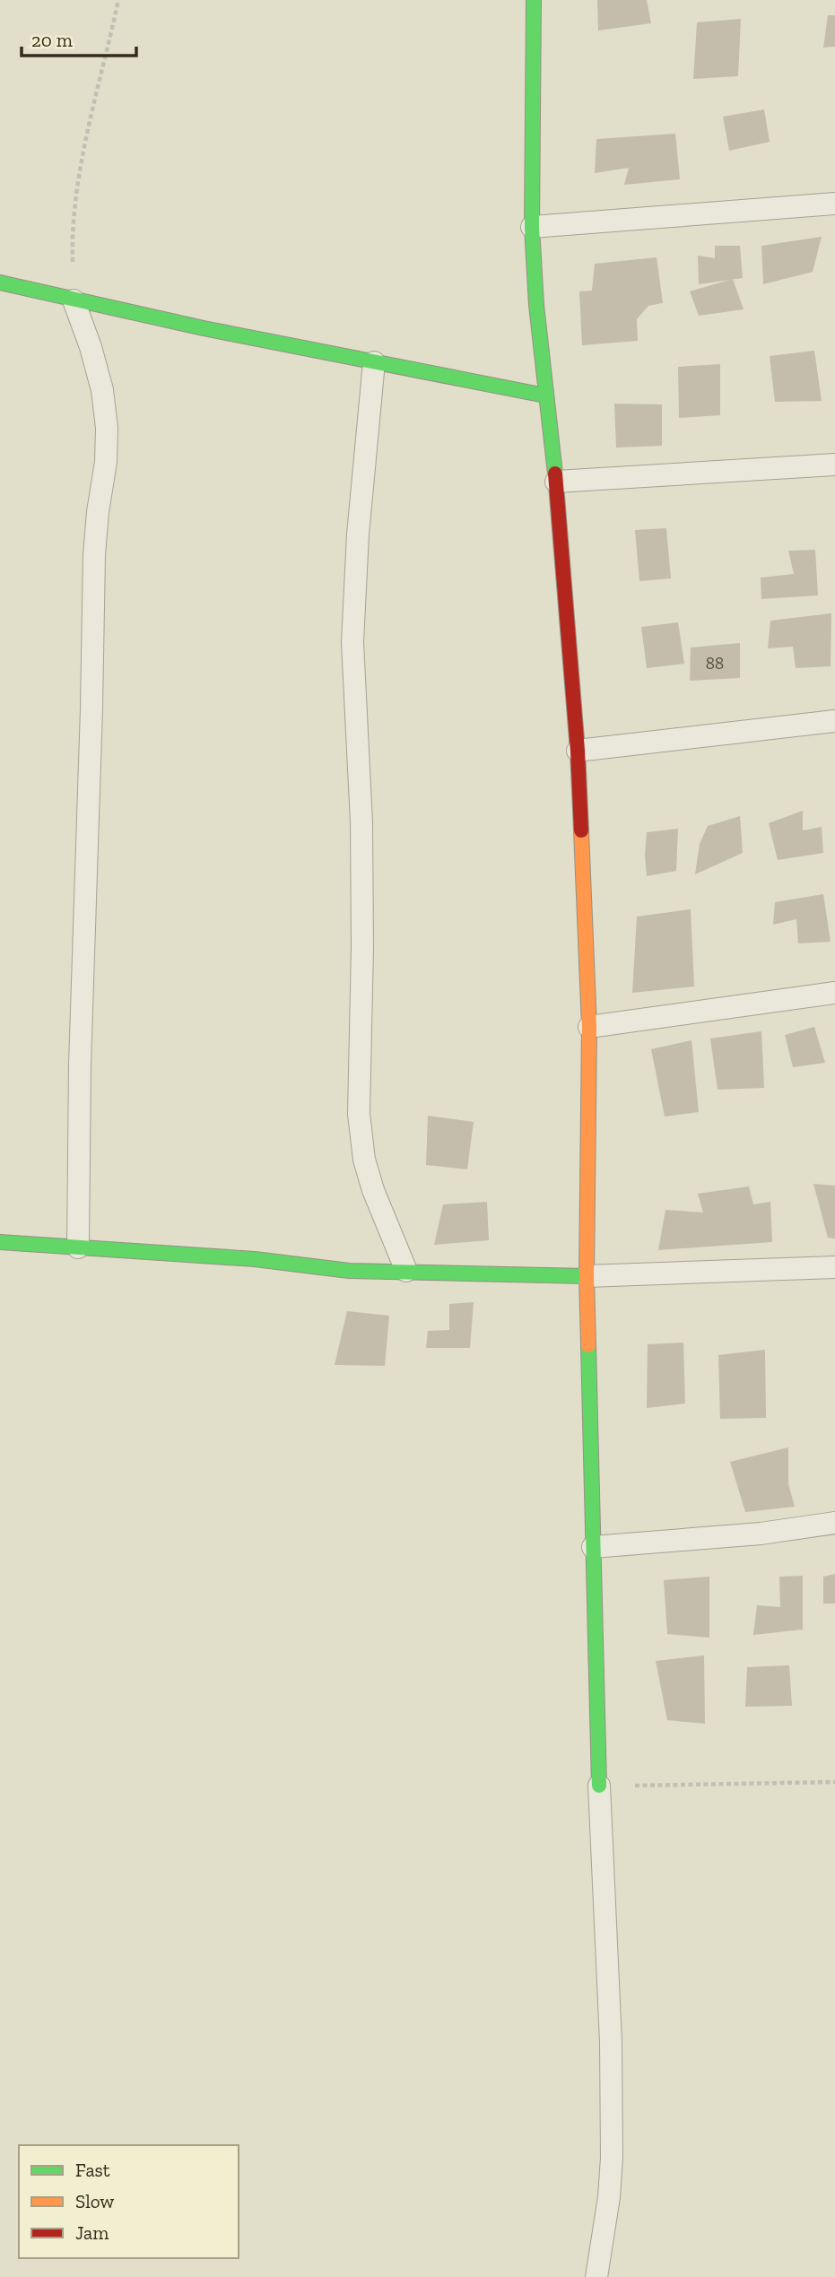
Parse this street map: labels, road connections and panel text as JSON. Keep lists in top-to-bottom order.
{
  "house_numbers": ["88"],
  "legend": ["Fast", "Slow", "Jam"],
  "scale_bar": "20 m"
}
